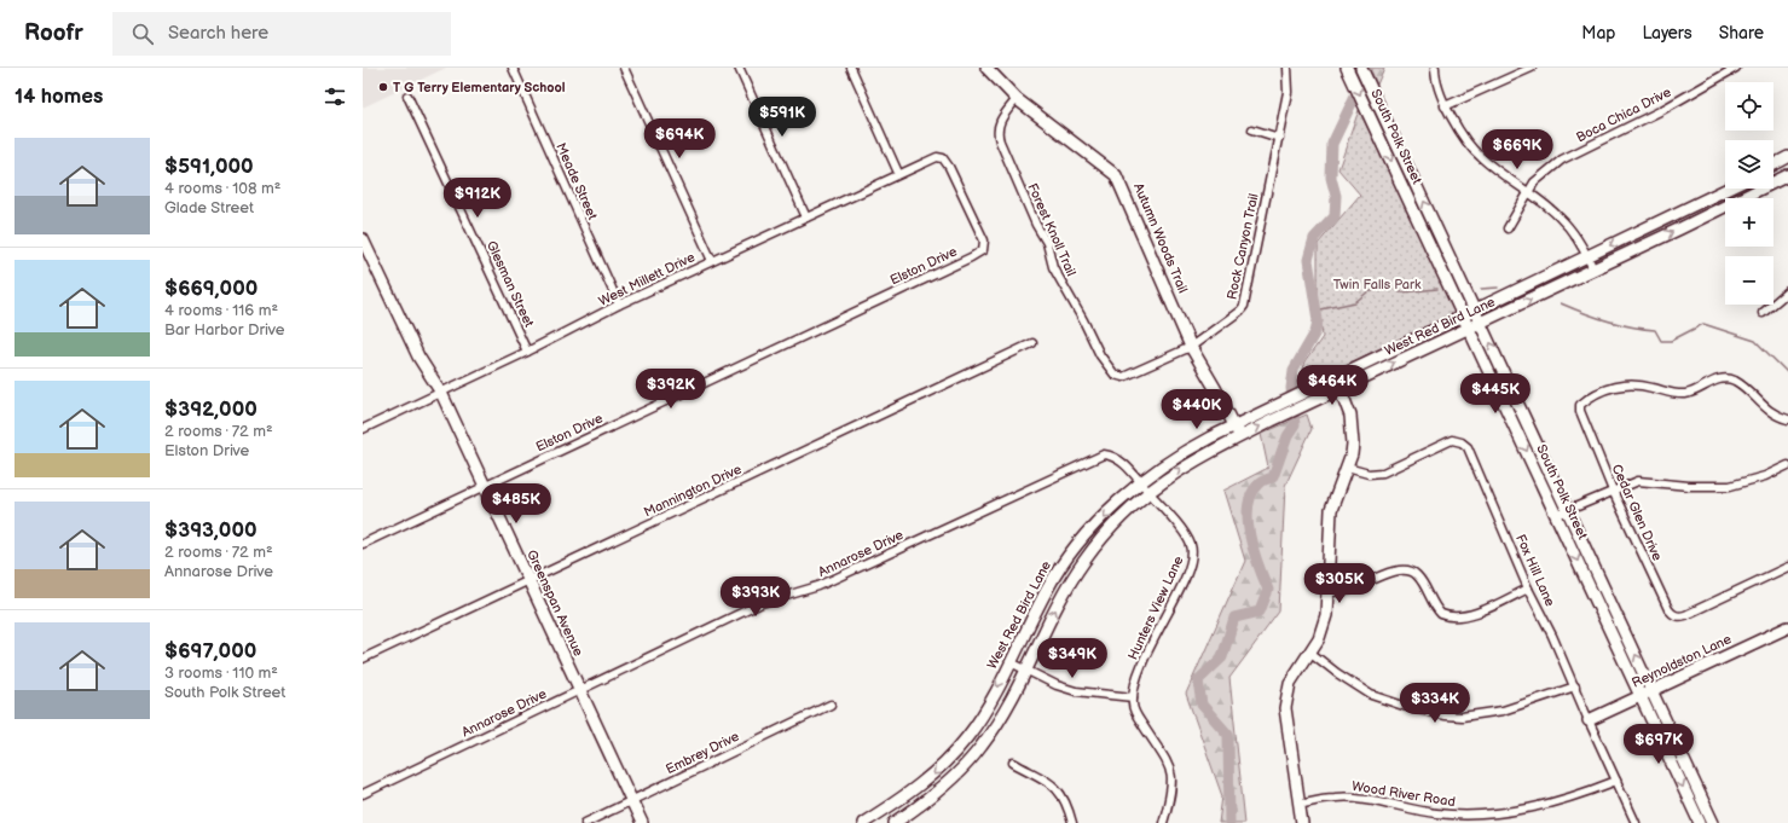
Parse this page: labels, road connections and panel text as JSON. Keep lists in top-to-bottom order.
{
  "streets": {
    "main road": [
      "South Polk Street",
      "Autumn Woods Trail",
      "West Red Bird Lane",
      "Greenspan Avenue",
      "Reynoldston Lane"
    ],
    "street": [
      "Boca Chica Drive",
      "Meade Street",
      "Forest Knoll Trail",
      "Rock Canyon Trail",
      "Elston Drive",
      "West Millett Drive",
      "Glesman Street",
      "Mannington Drive",
      "Cedar Glen Drive",
      "Annarose Drive",
      "Fox Hill Lane",
      "Hunters View Lane",
      "Embrey Drive",
      "Wood River Road"
    ]
  },
  "crossings": [
    ["South Polk Street", "West Red Bird Lane"],
    ["South Polk Street", "Reynoldston Lane"],
    ["Meade Street", "West Millett Drive"],
    ["Forest Knoll Trail", "Autumn Woods Trail"],
    ["Forest Knoll Trail", "Rock Canyon Trail"],
    ["Autumn Woods Trail", "Rock Canyon Trail"],
    ["Autumn Woods Trail", "West Red Bird Lane"],
    ["Elston Drive", "West Millett Drive"],
    ["Elston Drive", "Greenspan Avenue"],
    ["West Millett Drive", "Glesman Street"],
    ["West Millett Drive", "Greenspan Avenue"],
    ["West Red Bird Lane", "Annarose Drive"],
    ["West Red Bird Lane", "Hunters View Lane"],
    ["Mannington Drive", "Greenspan Avenue"],
    ["Annarose Drive", "Greenspan Avenue"],
    ["Annarose Drive", "Hunters View Lane"],
    ["Fox Hill Lane", "Reynoldston Lane"],
    ["Fox Hill Lane", "Wood River Road"],
    ["Greenspan Avenue", "Embrey Drive"]
  ],
  "parks": ["Twin Falls Park"],
  "places": ["T G Terry Elementary School"],
  "page": {
    "header": "Roofr",
    "search": "Search here",
    "nav": ["Map", "Layers", "Share"],
    "heading": "14 homes",
    "map_buttons": ["+", "−"],
    "price": [
      "$591K",
      "$694K",
      "$669K",
      "$912K",
      "$464K",
      "$392K",
      "$445K",
      "$440K",
      "$485K",
      "$305K",
      "$393K",
      "$349K",
      "$334K",
      "$697K"
    ],
    "list": [
      {
        "name": "$591,000",
        "note": "4 rooms · 108 m² · Glade Street"
      },
      {
        "name": "$669,000",
        "note": "4 rooms · 116 m² · Bar Harbor Drive"
      },
      {
        "name": "$392,000",
        "note": "2 rooms · 72 m² · Elston Drive"
      },
      {
        "name": "$393,000",
        "note": "2 rooms · 72 m² · Annarose Drive"
      },
      {
        "name": "$697,000",
        "note": "3 rooms · 110 m² · South Polk Street"
      }
    ]
  }
}
